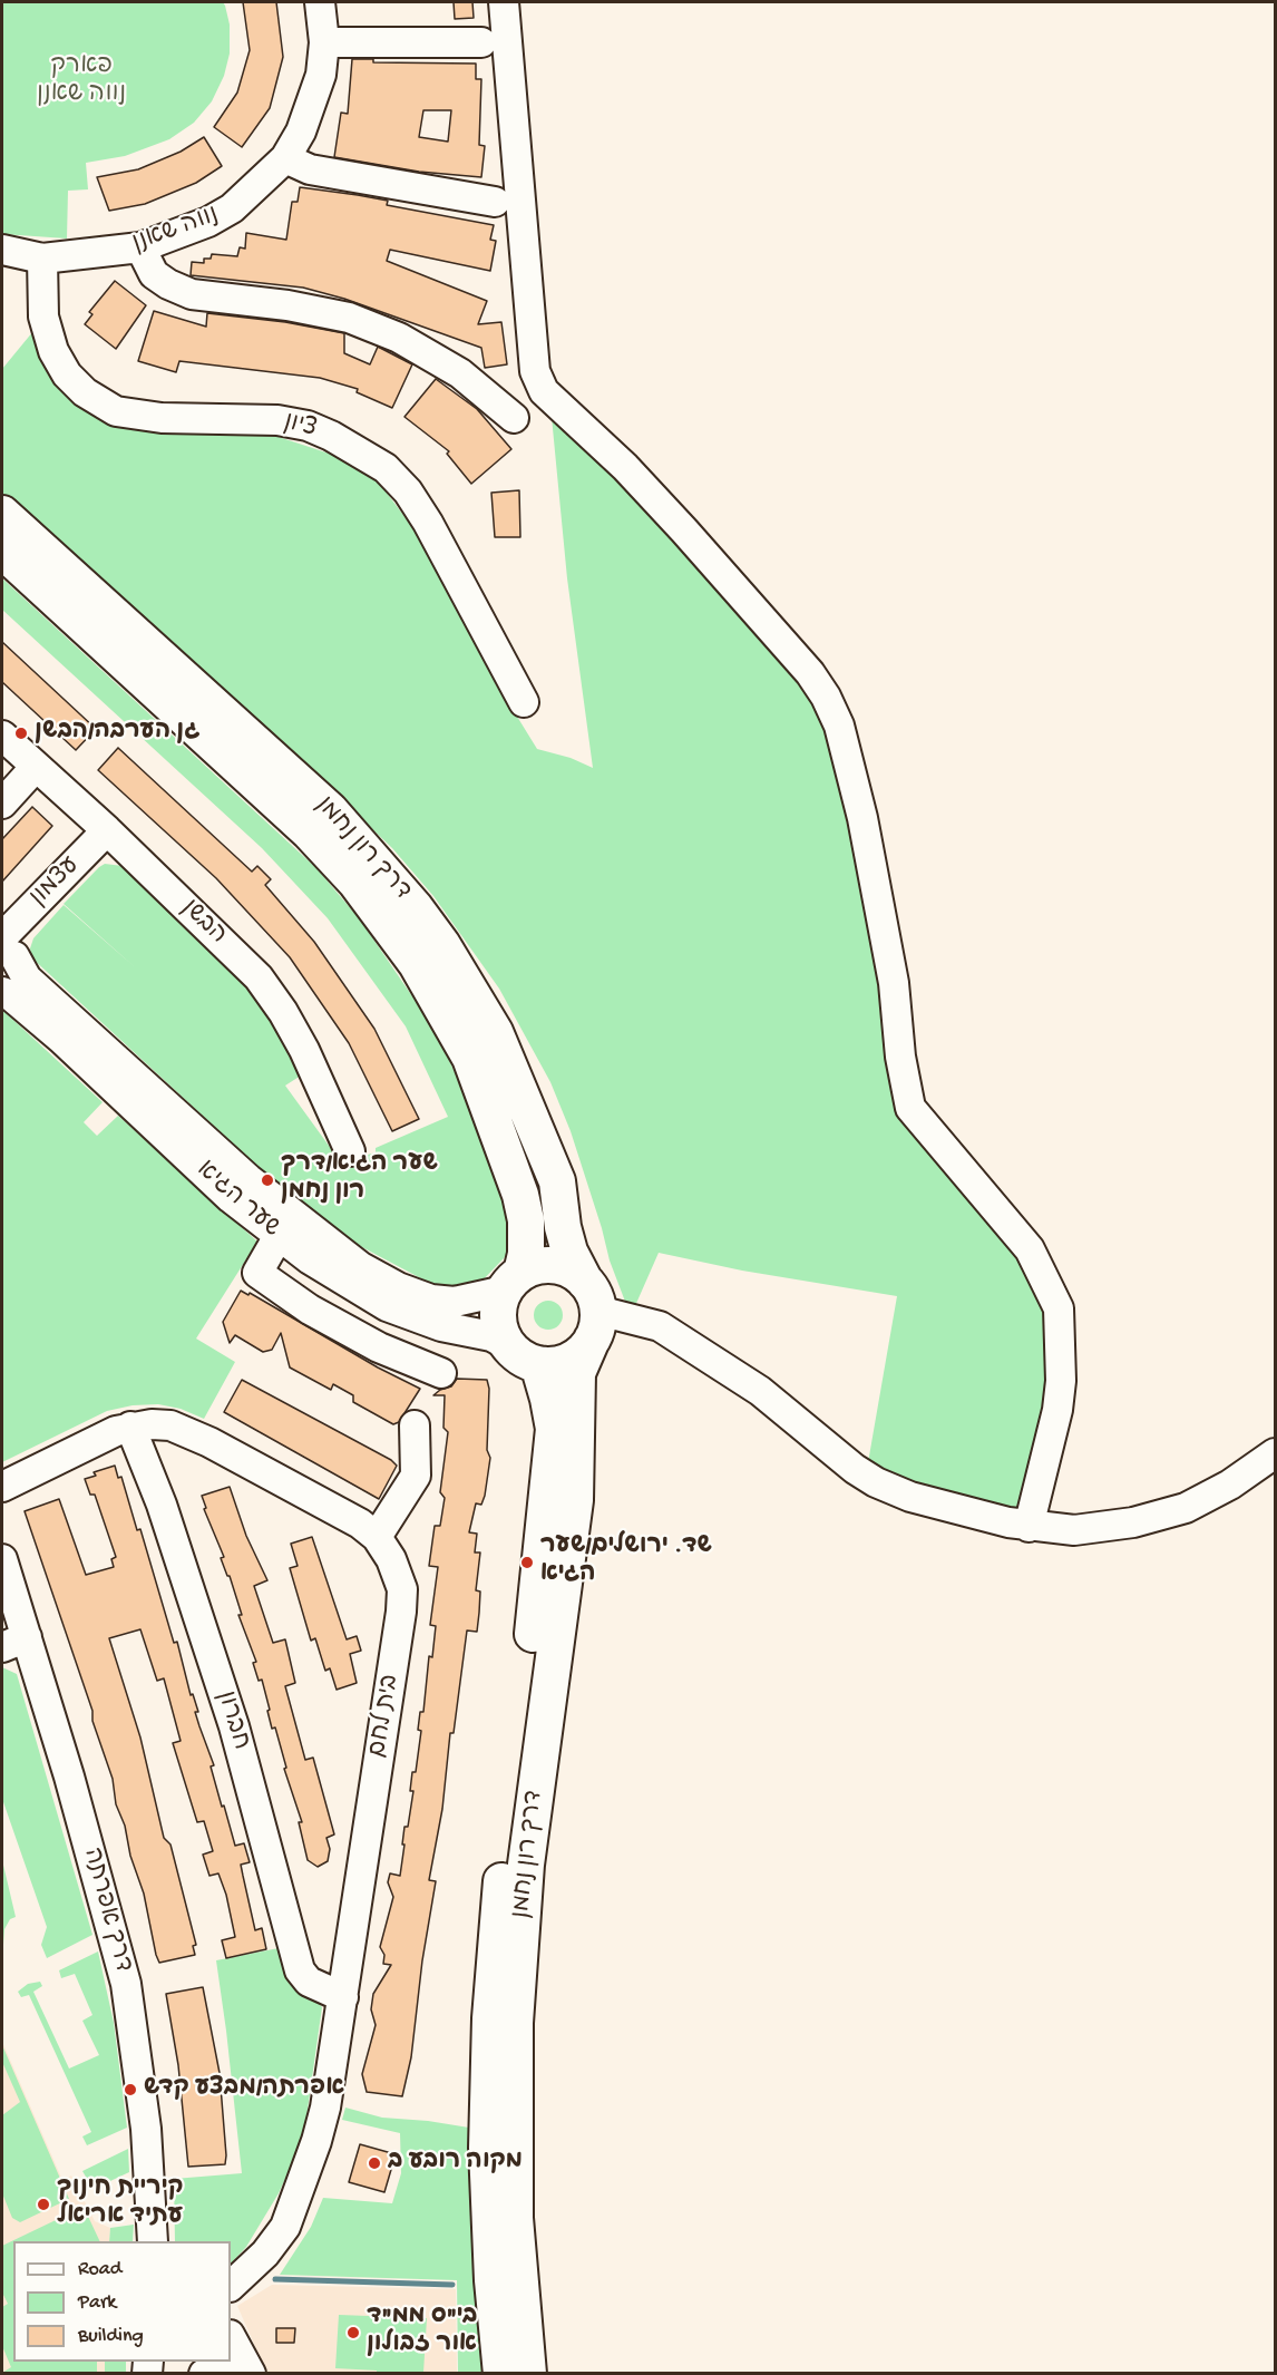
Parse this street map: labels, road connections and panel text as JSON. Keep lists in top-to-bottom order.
{
  "streets": {
    "main road": ["דרך רון נחמן"],
    "street": [
      "נווה שאנן",
      "ציון",
      "עצמון",
      "הבשן",
      "שער הגיא",
      "בית לחם",
      "חברון",
      "דרך אפרתה"
    ]
  },
  "crossings": [
    ["נווה שאנן", "ציון"],
    ["דרך רון נחמן", "שער הגיא"],
    ["עצמון", "הבשן"],
    ["עצמון", "שער הגיא"],
    ["בית לחם", "חברון"]
  ],
  "parks": ["פארק נווה שאנן"],
  "places": [
    "גן הערבה/הבשן",
    "שער הגיא/דרך רון נחמן",
    "שד. ירושלים/שער הגיא",
    "אפרתה/מבצע קדש",
    "מקוה רובע ב",
    "קיריית חינוך עתיד אריאל",
    "בי\"ס ממ\"ד אור זבולון"
  ],
  "legend": ["Road", "Park", "Building"]
}
